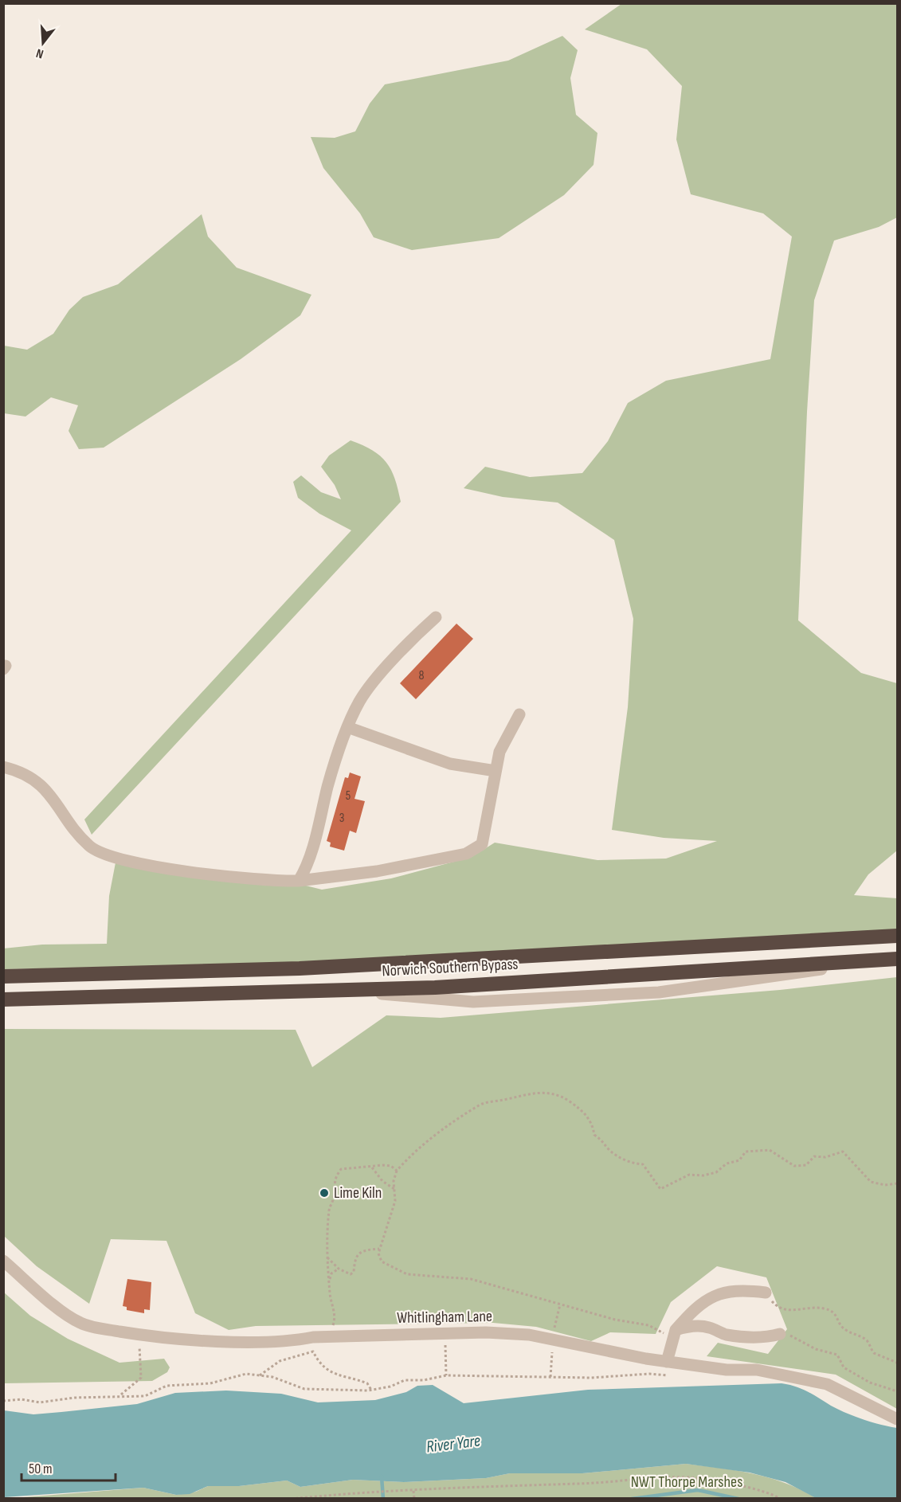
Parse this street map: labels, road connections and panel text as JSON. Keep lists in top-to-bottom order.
{
  "streets": {
    "highway": ["Norwich Southern Bypass"],
    "street": ["Whitlingham Lane"]
  },
  "water": ["River Yare"],
  "parks": ["NWT Thorpe Marshes"],
  "places": ["Lime Kiln"],
  "house_numbers": ["8", "5", "3"],
  "scale_bar": "50 m",
  "north": "bottom"
}
